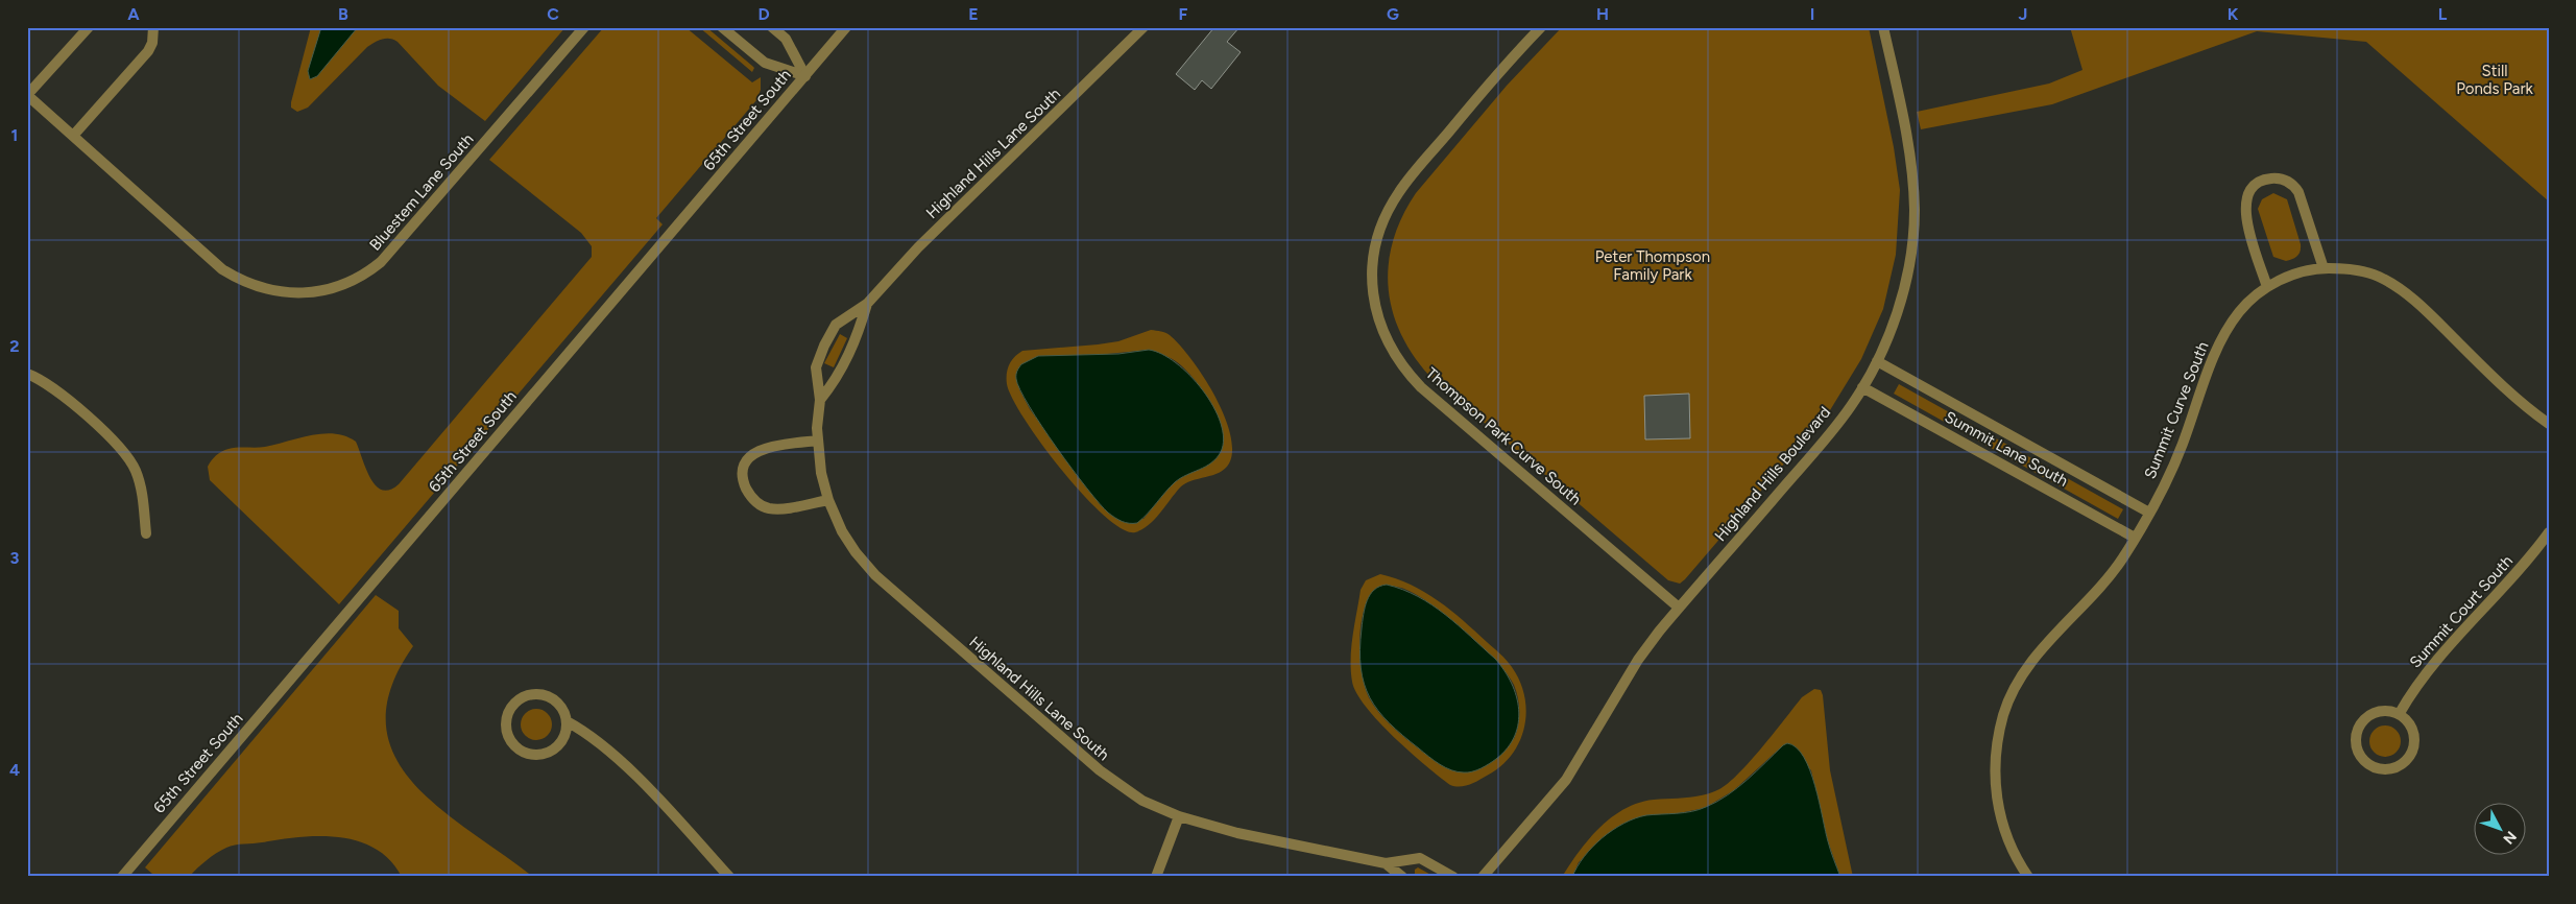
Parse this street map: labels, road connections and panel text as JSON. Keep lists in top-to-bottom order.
{
  "streets": {
    "street": [
      "65th Street South",
      "Highland Hills Lane South",
      "Bluestem Lane South",
      "Summit Curve South",
      "Thompson Park Curve South",
      "Summit Lane South",
      "Highland Hills Boulevard",
      "Summit Court South"
    ]
  },
  "crossings": [
    ["Summit Curve South", "Summit Lane South"],
    ["Thompson Park Curve South", "Highland Hills Boulevard"],
    ["Summit Lane South", "Highland Hills Boulevard"]
  ],
  "parks": ["Still Ponds Park", "Peter Thompson Family Park"],
  "north": "bottom right",
  "grid": {
    "columns": [
      "A",
      "B",
      "C",
      "D",
      "E",
      "F",
      "G",
      "H",
      "I",
      "J",
      "K",
      "L"
    ],
    "rows": [
      "1",
      "2",
      "3",
      "4"
    ]
  }
}
